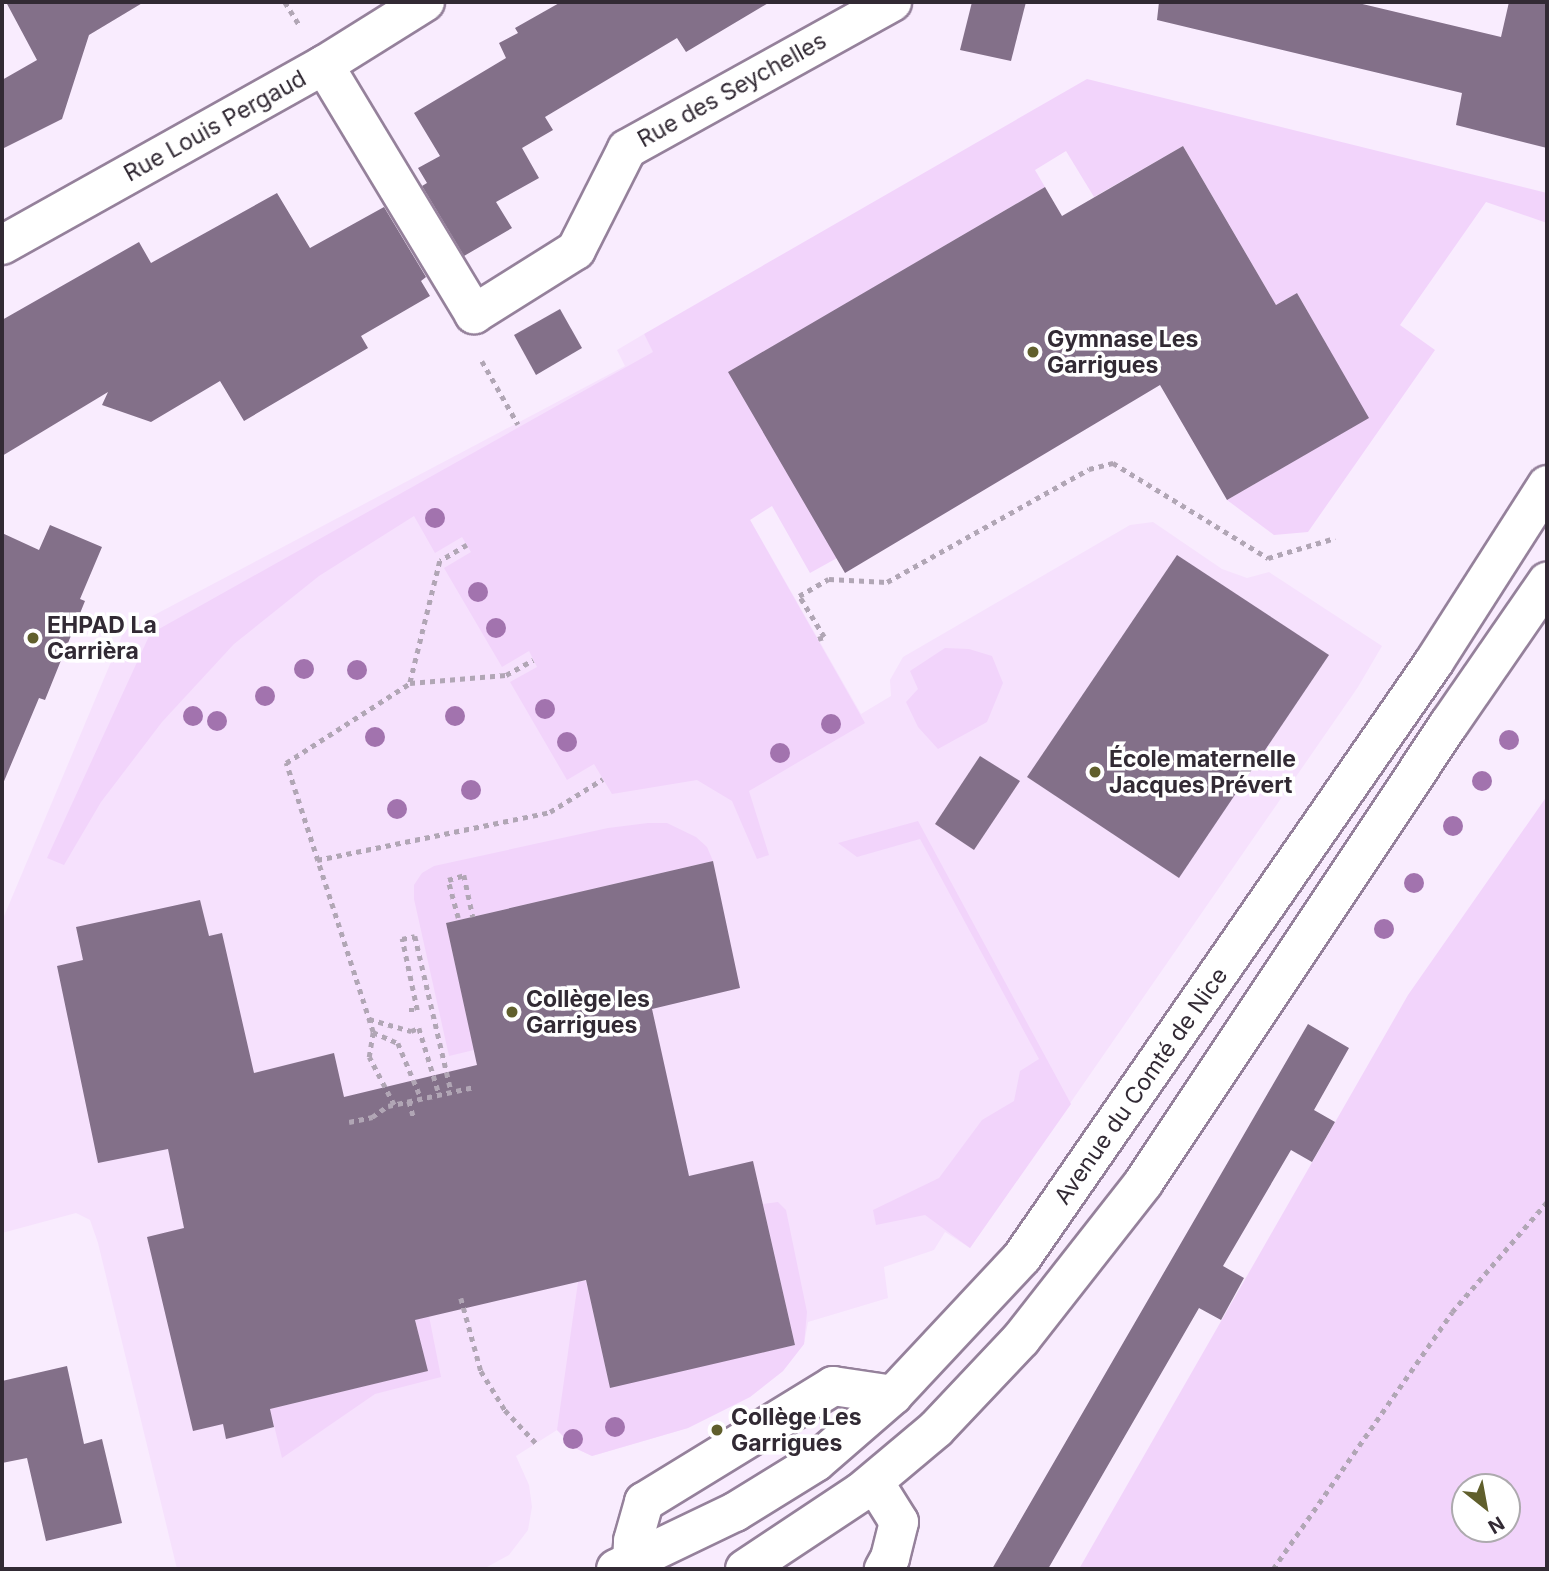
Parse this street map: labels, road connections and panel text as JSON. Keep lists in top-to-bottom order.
{
  "streets": {
    "street": ["Rue des Seychelles", "Rue Louis Pergaud", "Avenue du Comté de Nice"]
  },
  "crossings": [
    ["Rue des Seychelles", "Rue Louis Pergaud"]
  ],
  "places": [
    "Gymnase Les Garrigues",
    "EHPAD La Carrièra",
    "École maternelle Jacques Prévert",
    "Collège les Garrigues",
    "Collège Les Garrigues"
  ],
  "north": "bottom right"
}
